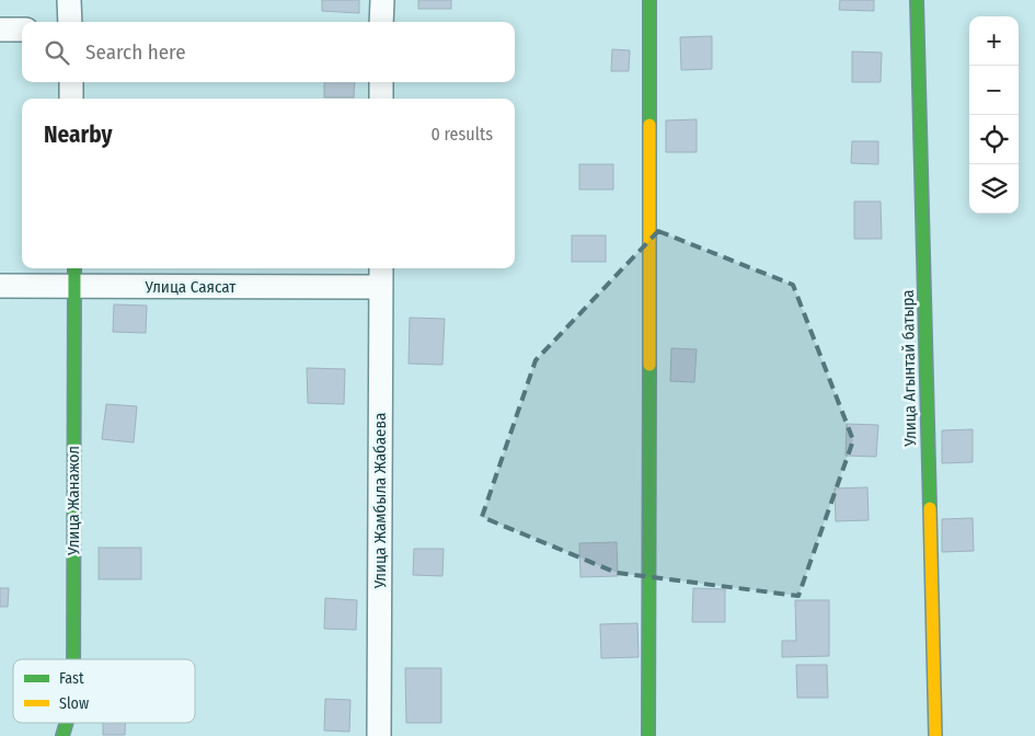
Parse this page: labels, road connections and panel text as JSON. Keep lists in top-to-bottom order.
{
  "streets": {
    "street": [
      "Улица Саясат",
      "Улица Агынтай батыра",
      "Улица Жанажол",
      "Улица Жамбыла Жабаева"
    ]
  },
  "crossings": [
    ["Улица Саясат", "Улица Жанажол"],
    ["Улица Саясат", "Улица Жамбыла Жабаева"]
  ],
  "legend": ["Fast", "Slow"],
  "page": {
    "map_buttons": ["+", "−"],
    "search": "Search here",
    "heading": ["Nearby", "0 results"]
  }
}
